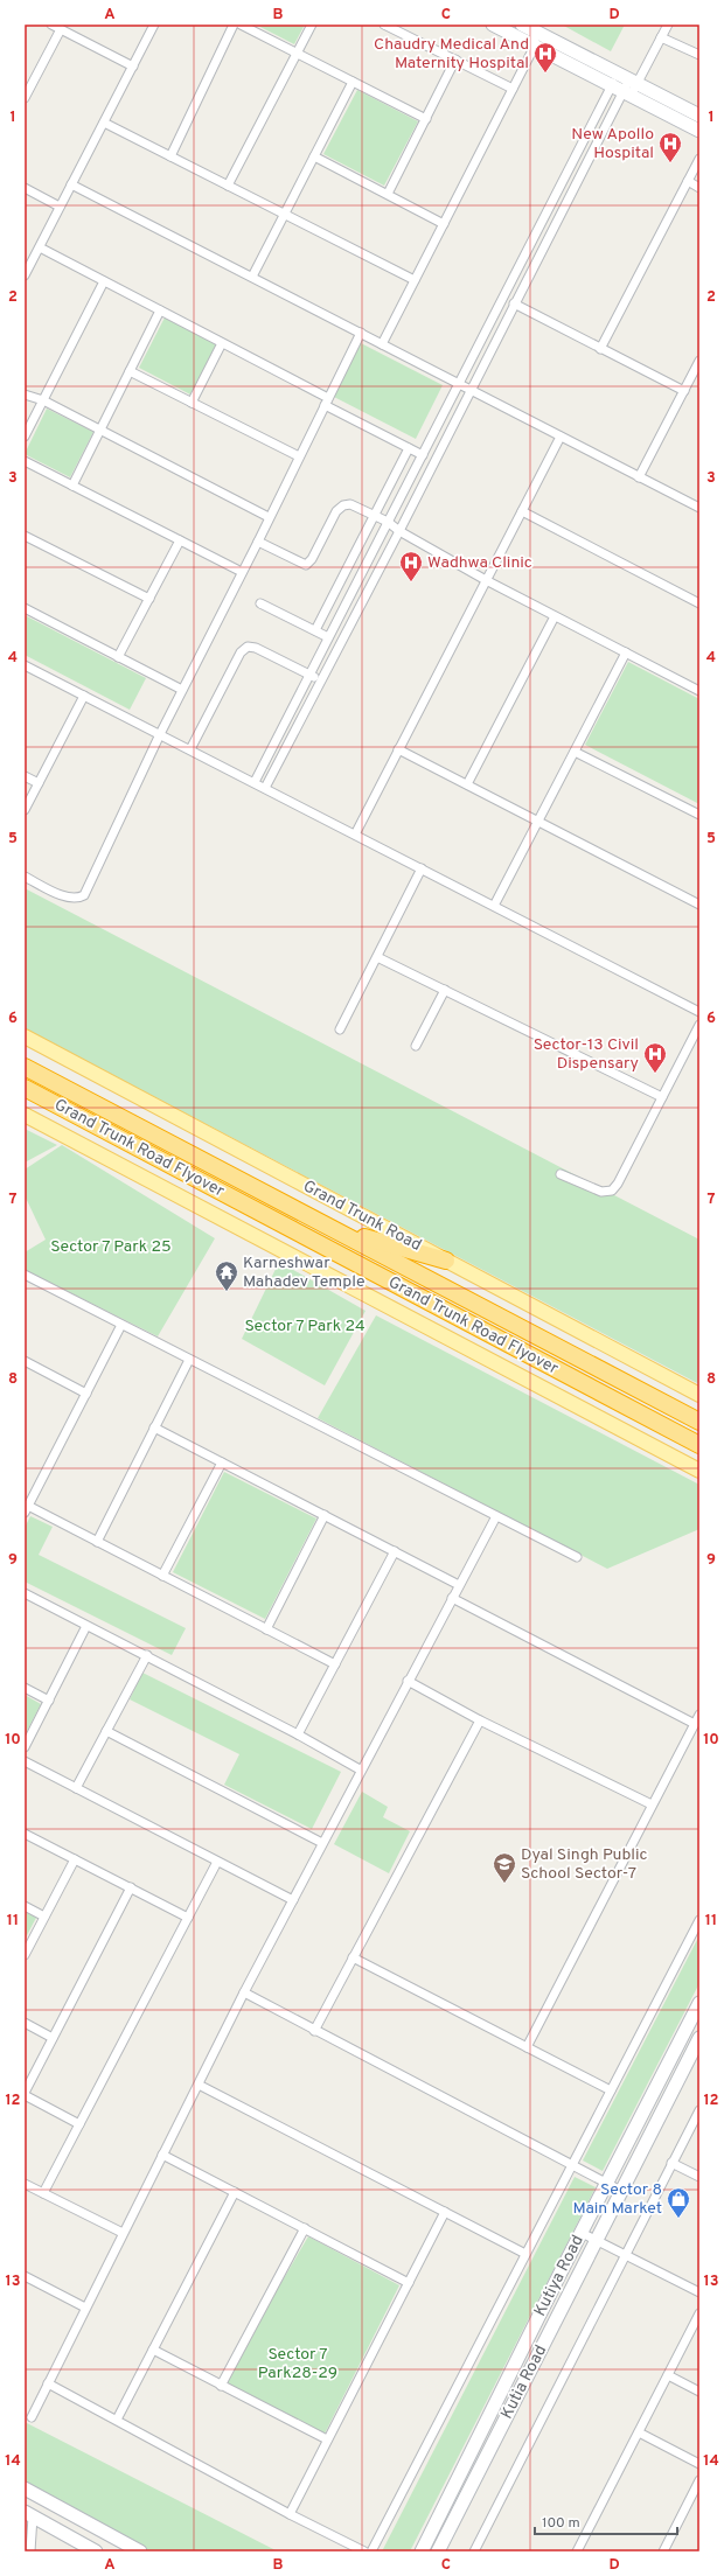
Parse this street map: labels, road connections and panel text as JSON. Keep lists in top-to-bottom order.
{
  "streets": {
    "highway": ["Grand Trunk Road Flyover", "Grand Trunk Road"],
    "street": ["Kutiya Road", "Kutia Road"]
  },
  "crossings": [
    ["Grand Trunk Road Flyover", "Grand Trunk Road"]
  ],
  "parks": ["Sector 7 Park 25", "Sector 7 Park 24", "Sector 7 Park28-29"],
  "places": {
    "hospital": [
      "Chaudry Medical And Maternity Hospital",
      "New Apollo Hospital",
      "Wadhwa Clinic",
      "Sector-13 Civil Dispensary"
    ],
    "temple": ["Karneshwar Mahadev Temple"],
    "school or university": ["Dyal Singh Public School Sector-7"],
    "shop": ["Sector 8 Main Market"]
  },
  "scale_bar": "100 m",
  "grid": {
    "columns": [
      "A",
      "B",
      "C",
      "D"
    ],
    "rows": [
      "1",
      "2",
      "3",
      "4",
      "5",
      "6",
      "7",
      "8",
      "9",
      "10",
      "11",
      "12",
      "13",
      "14"
    ]
  }
}
